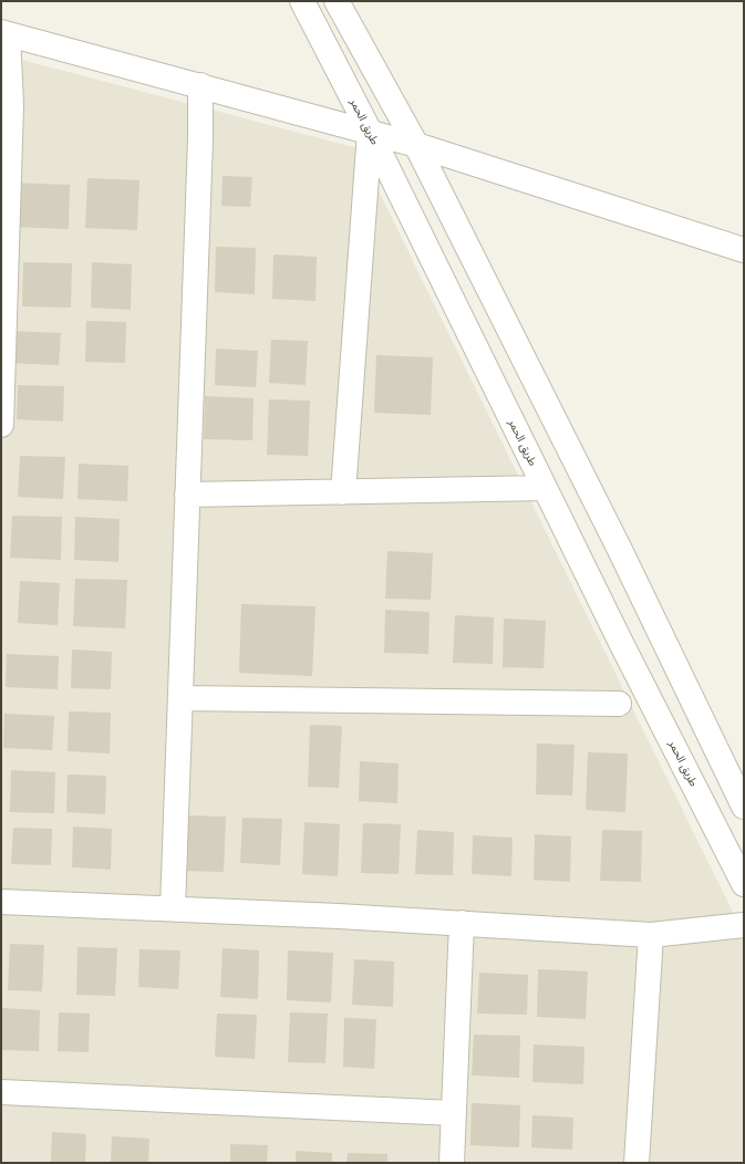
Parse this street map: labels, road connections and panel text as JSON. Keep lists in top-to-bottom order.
{
  "streets": {
    "street": ["طريق الحمر"]
  }
}
